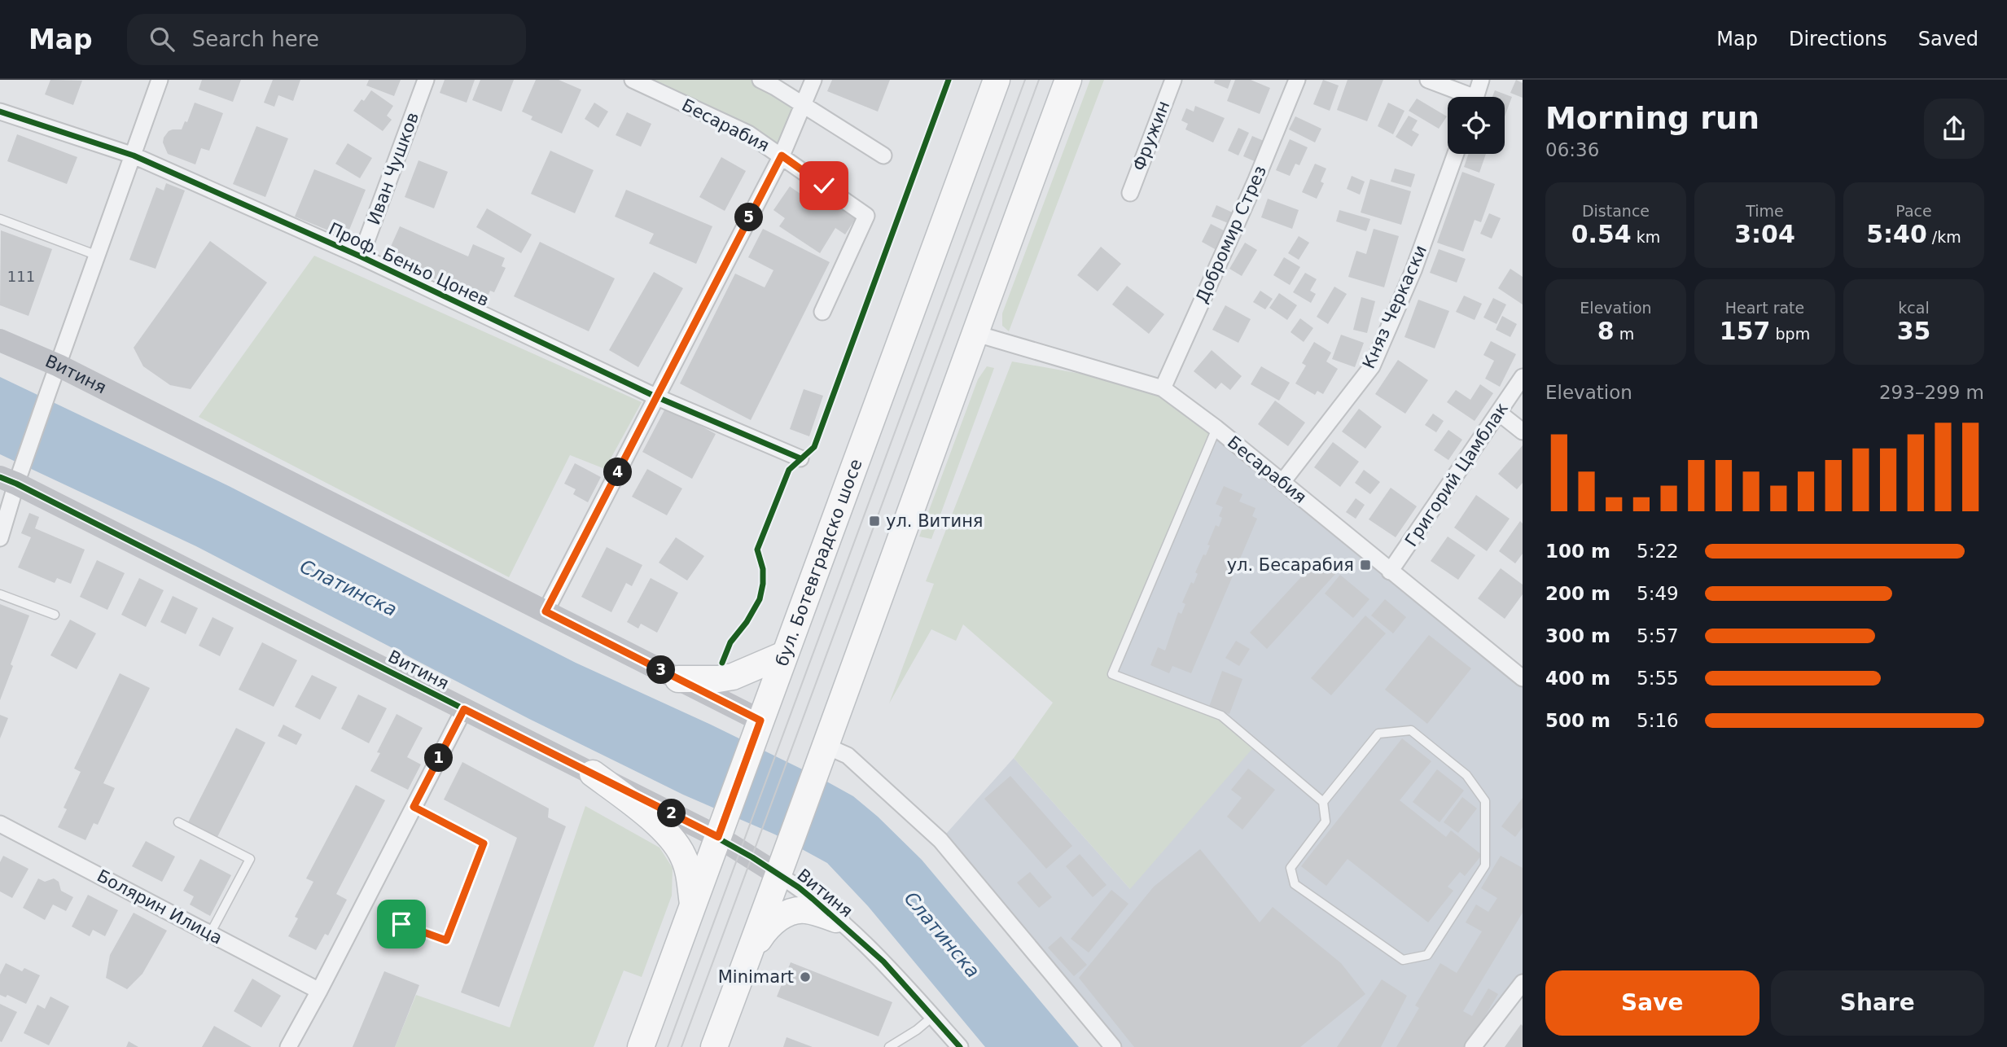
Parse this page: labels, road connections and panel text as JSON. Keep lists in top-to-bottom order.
{
  "streets": {
    "main road": ["бул. Ботевградско шосе"],
    "street": [
      "Бесарабия",
      "Фружин",
      "Иван Чушков",
      "Добромир Стрез",
      "Проф. Беньо Цонев",
      "Княз Черкаски",
      "Витиня",
      "Григорий Цамблак",
      "Болярин Илица"
    ]
  },
  "crossings": [
    ["Бесарабия", "Добромир Стрез"],
    ["Бесарабия", "Княз Черкаски"],
    ["Бесарабия", "Григорий Цамблак"],
    ["Иван Чушков", "Проф. Беньо Цонев"],
    ["Витиня", "бул. Ботевградско шосе"]
  ],
  "water": ["Слатинска"],
  "places": {
    "transit": ["ул. Витиня", "ул. Бесарабия"],
    "other": ["Minimart"]
  },
  "house_numbers": ["111"],
  "page": {
    "header": "Map",
    "search": "Search here",
    "nav": ["Map", "Directions", "Saved"],
    "heading": ["Morning run", "06:36"],
    "stats": [
      ["Distance", "0.54 km"],
      ["Time", "3:04"],
      ["Pace", "5:40 /km"],
      ["Elevation", "8 m"],
      ["Heart rate", "157 bpm"],
      ["kcal", "35"]
    ],
    "pins": [
      "5",
      "4",
      "3",
      "1",
      "2"
    ],
    "chart": ["Elevation", "293–299 m"],
    "list": [
      {
        "name": "100 m",
        "note": "5:22"
      },
      {
        "name": "200 m",
        "note": "5:49"
      },
      {
        "name": "300 m",
        "note": "5:57"
      },
      {
        "name": "400 m",
        "note": "5:55"
      },
      {
        "name": "500 m",
        "note": "5:16"
      }
    ],
    "buttons": ["Save", "Share"]
  }
}
